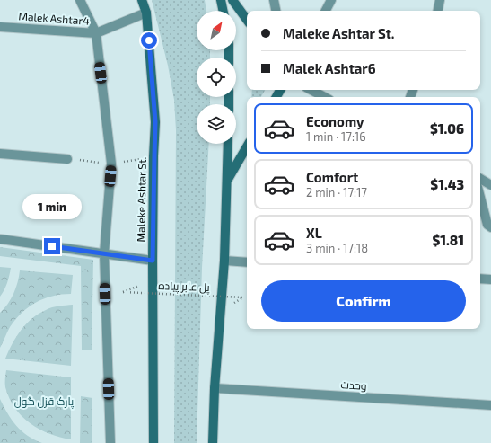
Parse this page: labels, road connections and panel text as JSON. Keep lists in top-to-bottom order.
{
  "streets": {
    "main road": ["Maleke Ashtar St."],
    "street": ["Malek Ashtar4", "وحدت"],
    "path": ["پل عابر پیاده"]
  },
  "crossings": [
    ["Malek Ashtar4", "Maleke Ashtar St."]
  ],
  "parks": ["پارک قزل گول"],
  "north": "top right",
  "page": {
    "banner": ["Maleke Ashtar St.", "Malek Ashtar6"],
    "list": [
      {
        "name": "Economy",
        "note": "1 min · 17:16",
        "value": "$1.06"
      },
      {
        "name": "Comfort",
        "note": "2 min · 17:17",
        "value": "$1.43"
      },
      {
        "name": "XL",
        "note": "3 min · 17:18",
        "value": "$1.81"
      }
    ],
    "bubble": "1 min",
    "buttons": "Confirm"
  }
}
